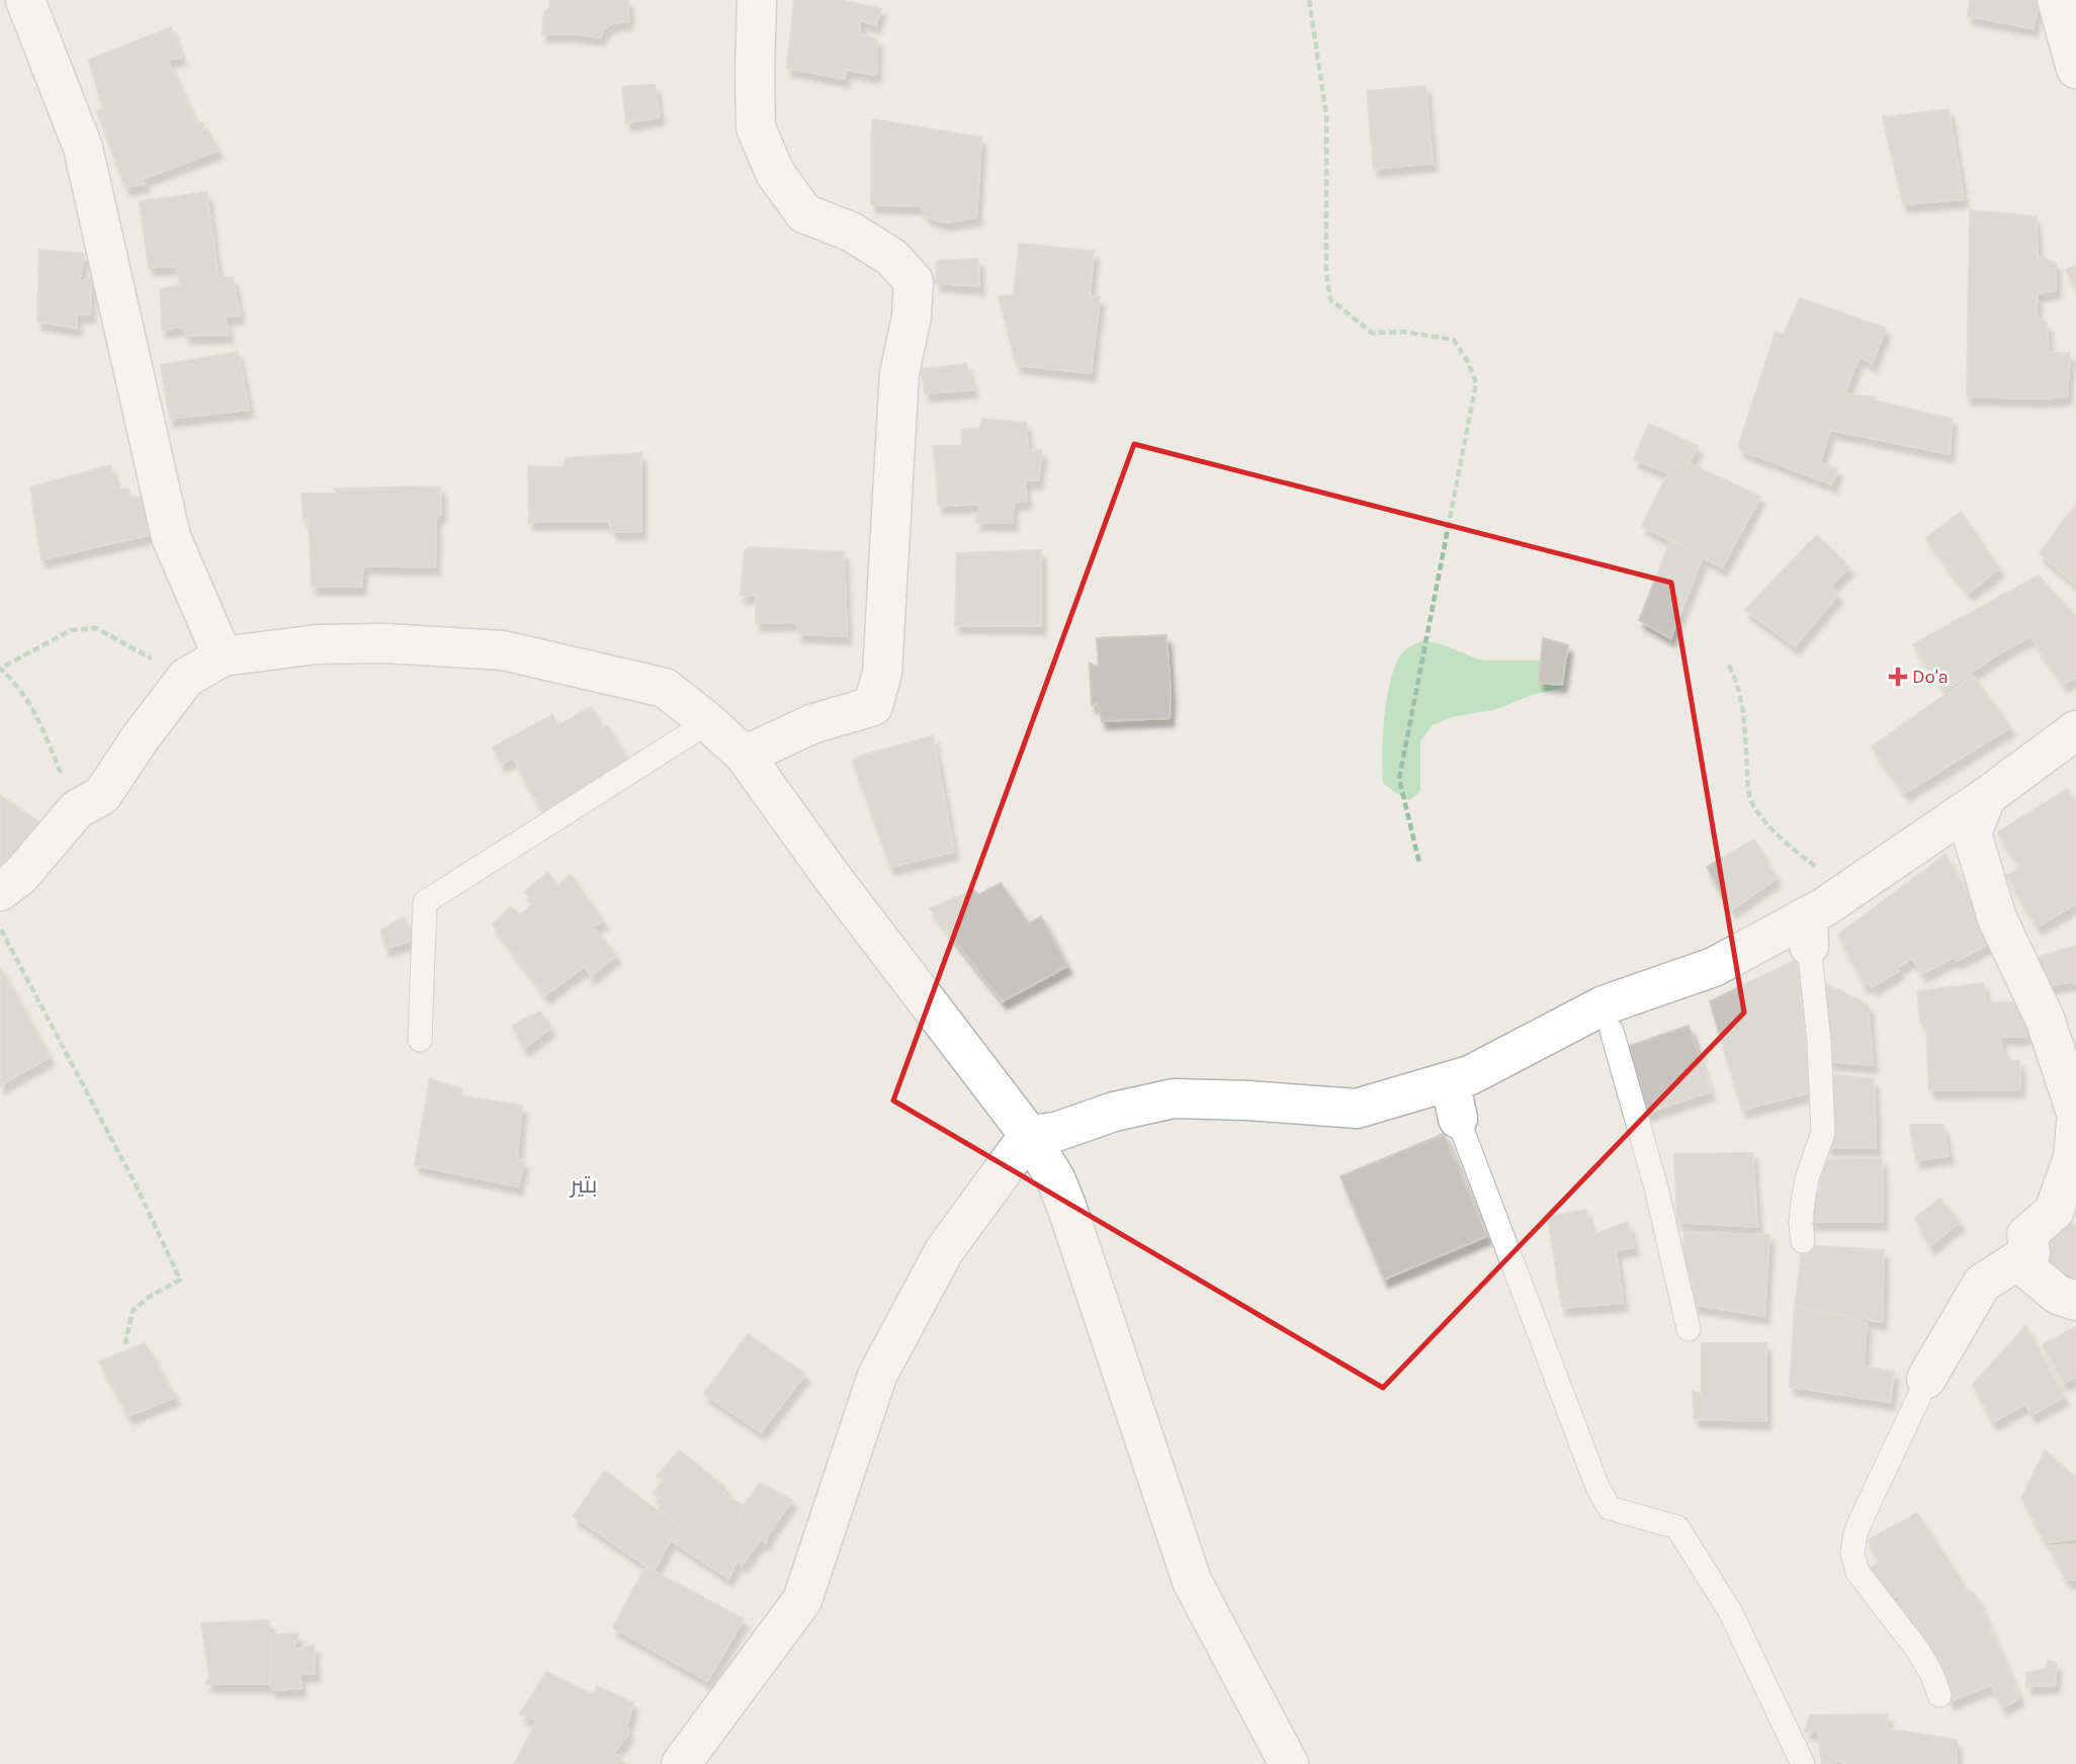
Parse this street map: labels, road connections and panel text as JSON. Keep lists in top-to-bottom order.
{
  "districts": ["بتير"],
  "places": {
    "health": ["Do'a"]
  }
}
